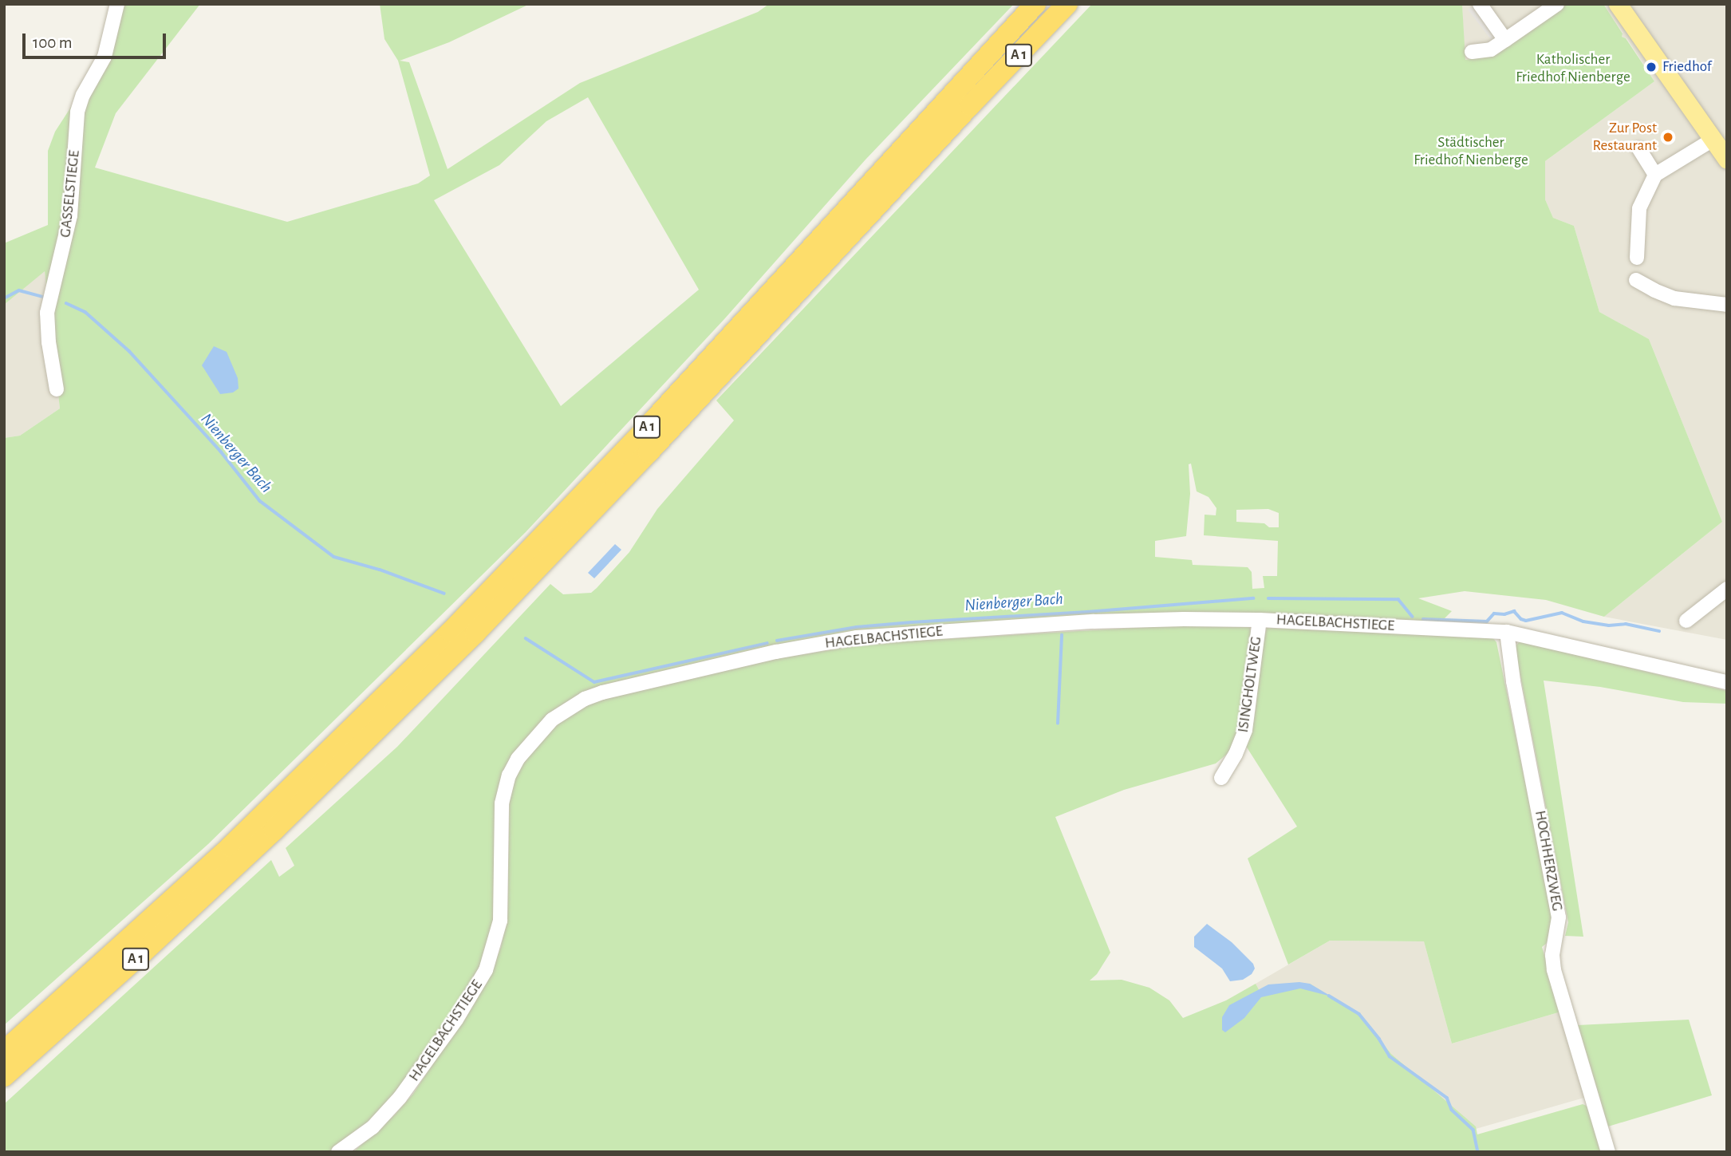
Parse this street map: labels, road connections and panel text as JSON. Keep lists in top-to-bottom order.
{
  "streets": {
    "highway": ["A 1"],
    "street": [
      "GASSELSTIEGE",
      "HAGELBACHSTIEGE",
      "ISINGHOLTWEG",
      "HOCHHERZWEG"
    ]
  },
  "crossings": [
    ["HAGELBACHSTIEGE", "ISINGHOLTWEG"],
    ["HAGELBACHSTIEGE", "HOCHHERZWEG"]
  ],
  "water": ["Nienberger Bach"],
  "parks": ["Katholischer Friedhof Nienberge", "Städtischer Friedhof Nienberge"],
  "places": ["Friedhof", "Zur Post Restaurant"],
  "scale_bar": "100 m"
}
